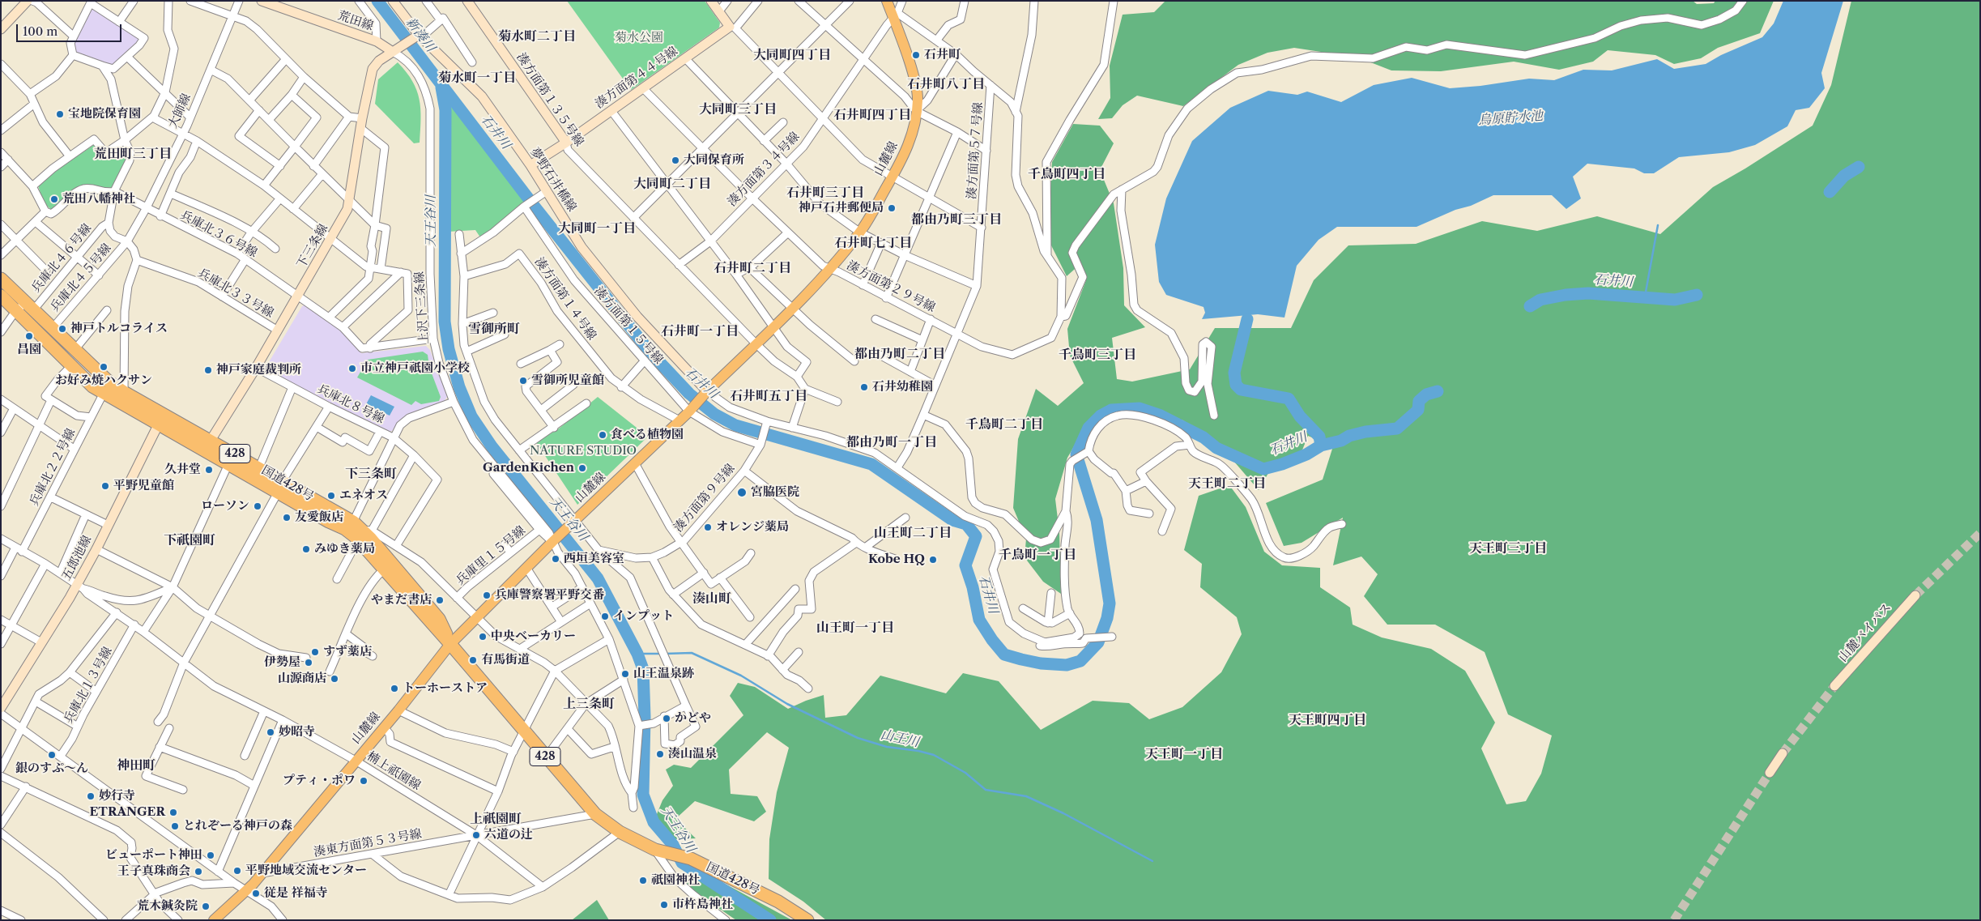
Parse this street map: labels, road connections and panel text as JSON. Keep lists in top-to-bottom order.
{
  "streets": {
    "highway": ["428", "国道428号"],
    "main road": ["山麓線"],
    "street": [
      "荒田線",
      "湊方面第４４号線",
      "湊方面第１３５号線",
      "大師線",
      "湊方面第５７号線",
      "湊方面第３４号線",
      "夢野石井橋線",
      "兵庫北３６号線",
      "下三条線",
      "兵庫北４６号線",
      "兵庫北４５号線",
      "湊方面第２９号線",
      "兵庫北３３号線",
      "湊方面第１４号線",
      "上沢下三条線",
      "湊方面第１５号線",
      "兵庫北８号線",
      "兵庫北２２号線",
      "湊方面第９号線",
      "兵庫里１５号線",
      "五郎池線",
      "山麓バイパス",
      "兵庫北１３号線",
      "楠上祇園線",
      "湊東方面第５３号線"
    ]
  },
  "crossings": [
    ["荒田線", "下三条線"],
    ["荒田線", "上沢下三条線"],
    ["湊方面第４４号線", "湊方面第１３５号線"],
    ["湊方面第４４号線", "夢野石井橋線"],
    ["湊方面第４４号線", "湊方面第２９号線"],
    ["湊方面第１３５号線", "山麓線"],
    ["湊方面第１３５号線", "湊方面第３４号線"],
    ["大師線", "兵庫北３６号線"],
    ["大師線", "兵庫北４５号線"],
    ["湊方面第５７号線", "湊方面第２９号線"],
    ["山麓線", "湊方面第３４号線"],
    ["山麓線", "夢野石井橋線"],
    ["山麓線", "湊方面第２９号線"],
    ["山麓線", "湊方面第１４号線"],
    ["山麓線", "上沢下三条線"],
    ["山麓線", "湊方面第１５号線"],
    ["山麓線", "国道428号"],
    ["山麓線", "楠上祇園線"],
    ["山麓線", "湊東方面第５３号線"],
    ["湊方面第３４号線", "湊方面第２９号線"],
    ["夢野石井橋線", "下三条線"],
    ["兵庫北３６号線", "下三条線"],
    ["下三条線", "兵庫北３３号線"],
    ["下三条線", "上沢下三条線"],
    ["下三条線", "兵庫北８号線"],
    ["下三条線", "国道428号"],
    ["兵庫北４６号線", "国道428号"],
    ["兵庫北４５号線", "国道428号"],
    ["湊方面第１５号線", "湊方面第９号線"],
    ["兵庫北２２号線", "国道428号"],
    ["国道428号", "五郎池線"],
    ["五郎池線", "楠上祇園線"],
    ["兵庫北１３号線", "楠上祇園線"],
    ["楠上祇園線", "湊東方面第５３号線"]
  ],
  "districts": [
    "菊水町二丁目",
    "大同町四丁目",
    "菊水町一丁目",
    "石井町八丁目",
    "大同町三丁目",
    "石井町四丁目",
    "荒田町三丁目",
    "千鳥町四丁目",
    "大同町二丁目",
    "石井町三丁目",
    "都由乃町三丁目",
    "大同町一丁目",
    "石井町七丁目",
    "石井町二丁目",
    "雪御所町",
    "石井町一丁目",
    "都由乃町二丁目",
    "千鳥町三丁目",
    "石井町五丁目",
    "千鳥町二丁目",
    "都由乃町一丁目",
    "下三条町",
    "天王町二丁目",
    "山王町二丁目",
    "下祇園町",
    "天王町三丁目",
    "千鳥町一丁目",
    "湊山町",
    "山王町一丁目",
    "上三条町",
    "天王町四丁目",
    "天王町一丁目",
    "神田町",
    "上祇園町"
  ],
  "water": [
    "新湊川",
    "烏原貯水池",
    "石井川",
    "天王谷川",
    "山王川"
  ],
  "parks": ["菊水公園", "NATURE STUDIO"],
  "places": [
    "石井町",
    "宝地院保育園",
    "大同保育所",
    "荒田八幡神社",
    "神戸石井郵便局",
    "神戸トルコライス",
    "昌園",
    "お好み焼ハクサン",
    "市立神戸祇園小学校",
    "神戸家庭裁判所",
    "雪御所児童館",
    "石井幼稚園",
    "食べる植物園",
    "GardenKichen",
    "久井堂",
    "平野児童館",
    "宮脇医院",
    "エネオス",
    "ローソン",
    "友愛飯店",
    "オレンジ薬局",
    "みゆき薬局",
    "西垣美容室",
    "Kobe HQ",
    "兵庫警察署平野交番",
    "やまだ書店",
    "インプット",
    "中央ベーカリー",
    "すず薬店",
    "有馬街道",
    "伊勢屋",
    "山王温泉跡",
    "山源商店",
    "トーホーストア",
    "かどや",
    "妙昭寺",
    "湊山温泉",
    "銀のすぷ〜ん",
    "プティ・ポワ",
    "妙行寺",
    "ETRANGER",
    "とれぞーる神戸の森",
    "六道の辻",
    "ビューポート神田",
    "平野地域交流センター",
    "王子真珠商会",
    "祇園神社",
    "従是 祥福寺",
    "市杵島神社",
    "荒木鍼灸院"
  ],
  "scale_bar": "100 m"
}
